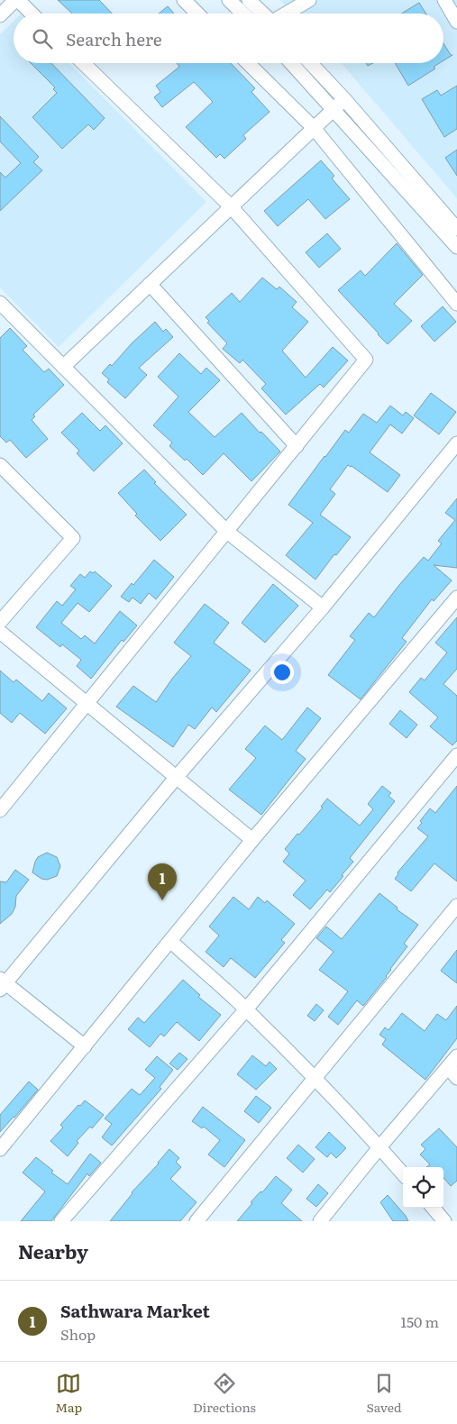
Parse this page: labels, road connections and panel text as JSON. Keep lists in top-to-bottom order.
{
  "page": {
    "search": "Search here",
    "pins": "1",
    "heading": "Nearby",
    "list": [
      {
        "mark": "1",
        "name": "Sathwara Market",
        "note": "Shop",
        "value": "150 m"
      }
    ],
    "nav": ["Map", "Directions", "Saved"]
  }
}
